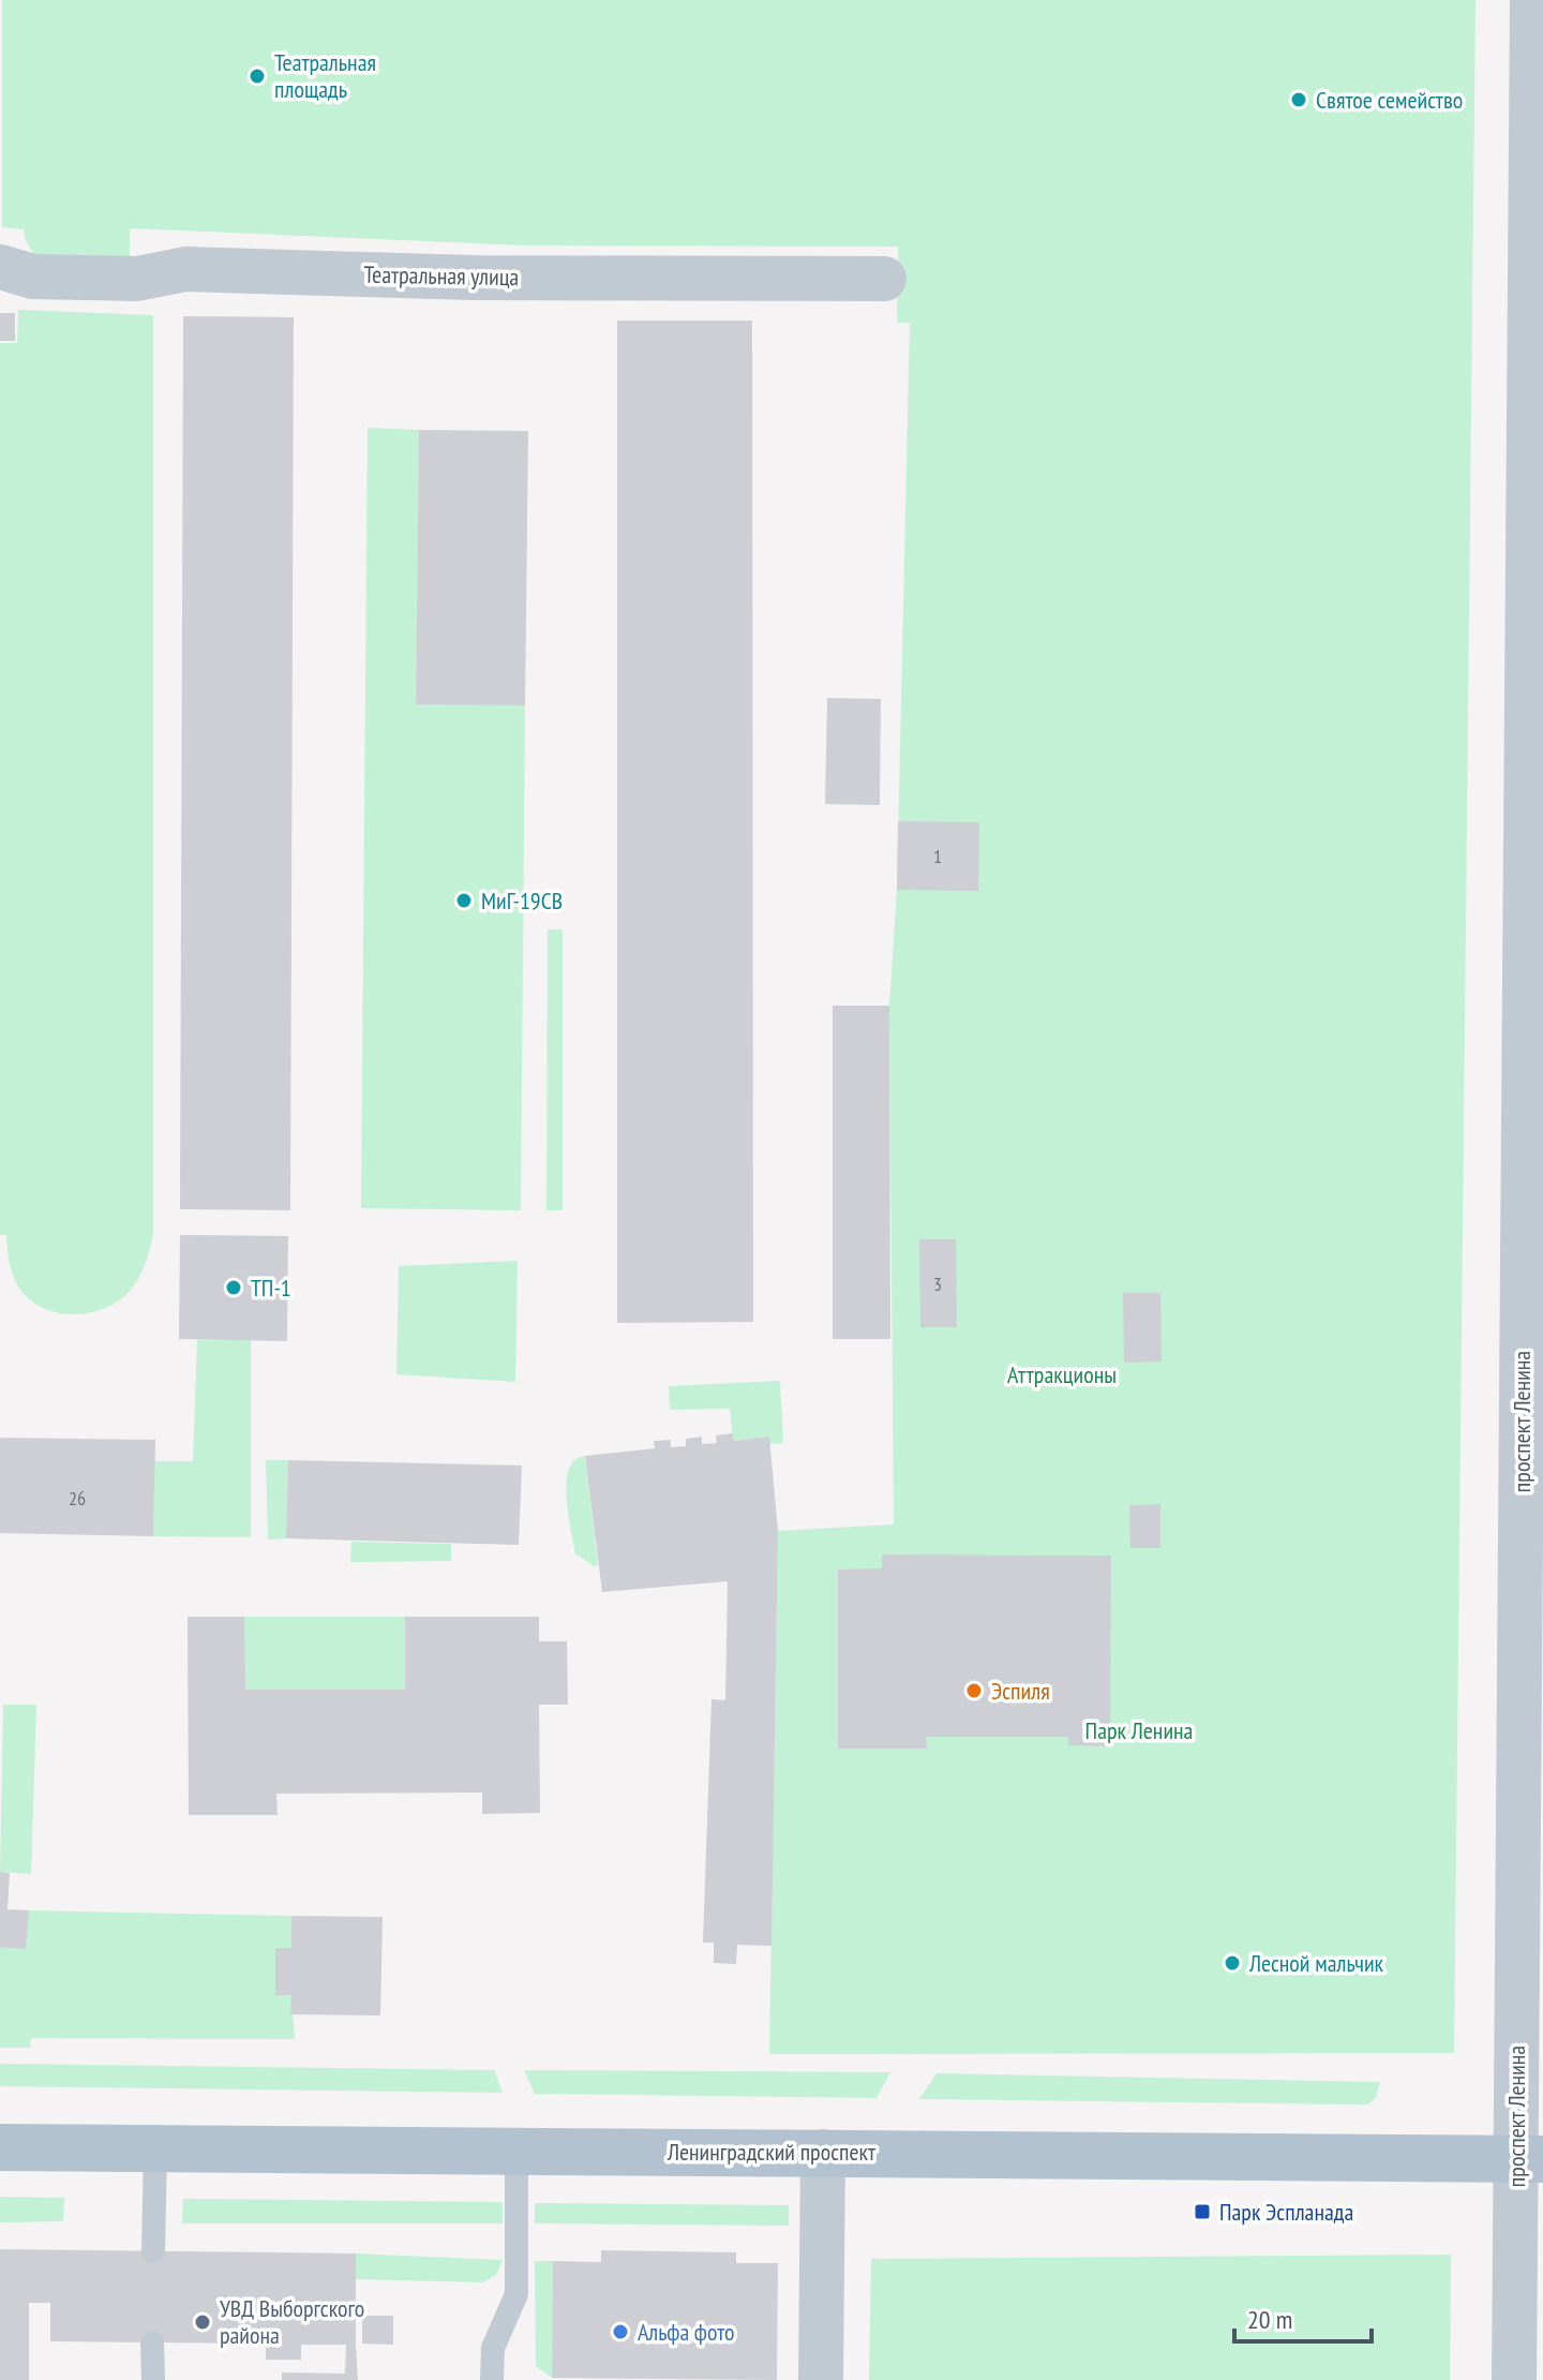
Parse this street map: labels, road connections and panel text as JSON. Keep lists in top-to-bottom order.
{
  "streets": {
    "main road": ["Ленинградский проспект"],
    "street": ["Театральная улица", "проспект Ленина"]
  },
  "crossings": [
    ["проспект Ленина", "Ленинградский проспект"]
  ],
  "parks": ["Аттракционы", "Парк Ленина"],
  "places": {
    "other": [
      "Театральная площадь",
      "Святое семейство",
      "МиГ-19СВ",
      "ТП-1",
      "Эспиля",
      "Лесной мальчик",
      "УВД Выборгского района",
      "Альфа фото"
    ],
    "transit": ["Парк Эспланада"]
  },
  "house_numbers": ["1", "3", "26"],
  "scale_bar": "20 m"
}
